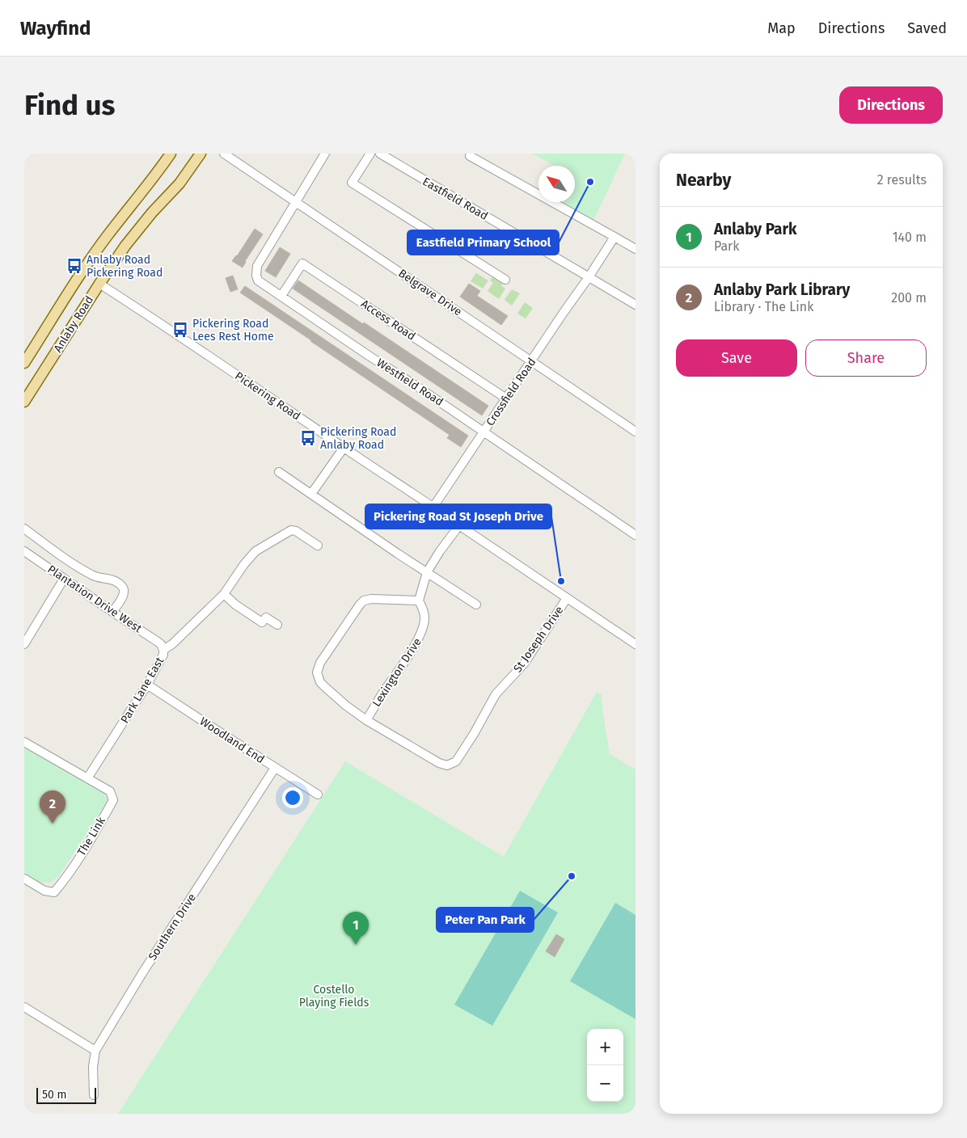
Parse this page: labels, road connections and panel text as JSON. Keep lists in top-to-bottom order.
{
  "streets": {
    "main road": ["Anlaby Road"],
    "street": [
      "Eastfield Road",
      "Belgrave Drive",
      "Access Road",
      "Westfield Road",
      "Crossfield Road",
      "Pickering Road",
      "Plantation Drive West",
      "St Joseph Drive",
      "Lexington Drive",
      "Park Lane East",
      "Woodland End",
      "The Link",
      "Southern Drive"
    ]
  },
  "crossings": [
    ["Eastfield Road", "Crossfield Road"],
    ["Belgrave Drive", "Westfield Road"],
    ["Belgrave Drive", "Crossfield Road"],
    ["Access Road", "Westfield Road"],
    ["Access Road", "Crossfield Road"],
    ["Anlaby Road", "Pickering Road"],
    ["Westfield Road", "Crossfield Road"],
    ["Crossfield Road", "Pickering Road"],
    ["Pickering Road", "St Joseph Drive"],
    ["Plantation Drive West", "Park Lane East"],
    ["St Joseph Drive", "Lexington Drive"],
    ["Park Lane East", "Woodland End"],
    ["Park Lane East", "The Link"],
    ["Woodland End", "Southern Drive"]
  ],
  "parks": ["Costello Playing Fields"],
  "places": {
    "other": ["Eastfield Primary School", "Pickering Road St Joseph Drive", "Peter Pan Park"],
    "bus stop": ["Anlaby Road Pickering Road", "Pickering Road Lees Rest Home", "Pickering Road Anlaby Road"]
  },
  "scale_bar": "50 m",
  "north": "top left",
  "page": {
    "header": "Wayfind",
    "nav": ["Map", "Directions", "Saved"],
    "buttons": [
      "Directions",
      ["Save", "Share"]
    ],
    "title": "Find us",
    "heading": ["Nearby", "2 results"],
    "list": [
      {
        "mark": "1",
        "name": "Anlaby Park",
        "note": "Park",
        "value": "140 m"
      },
      {
        "mark": "2",
        "name": "Anlaby Park Library",
        "note": "Library · The Link",
        "value": "200 m"
      }
    ],
    "pins": ["2", "1"],
    "map_buttons": ["+", "−"],
    "scale": "50 m"
  }
}
